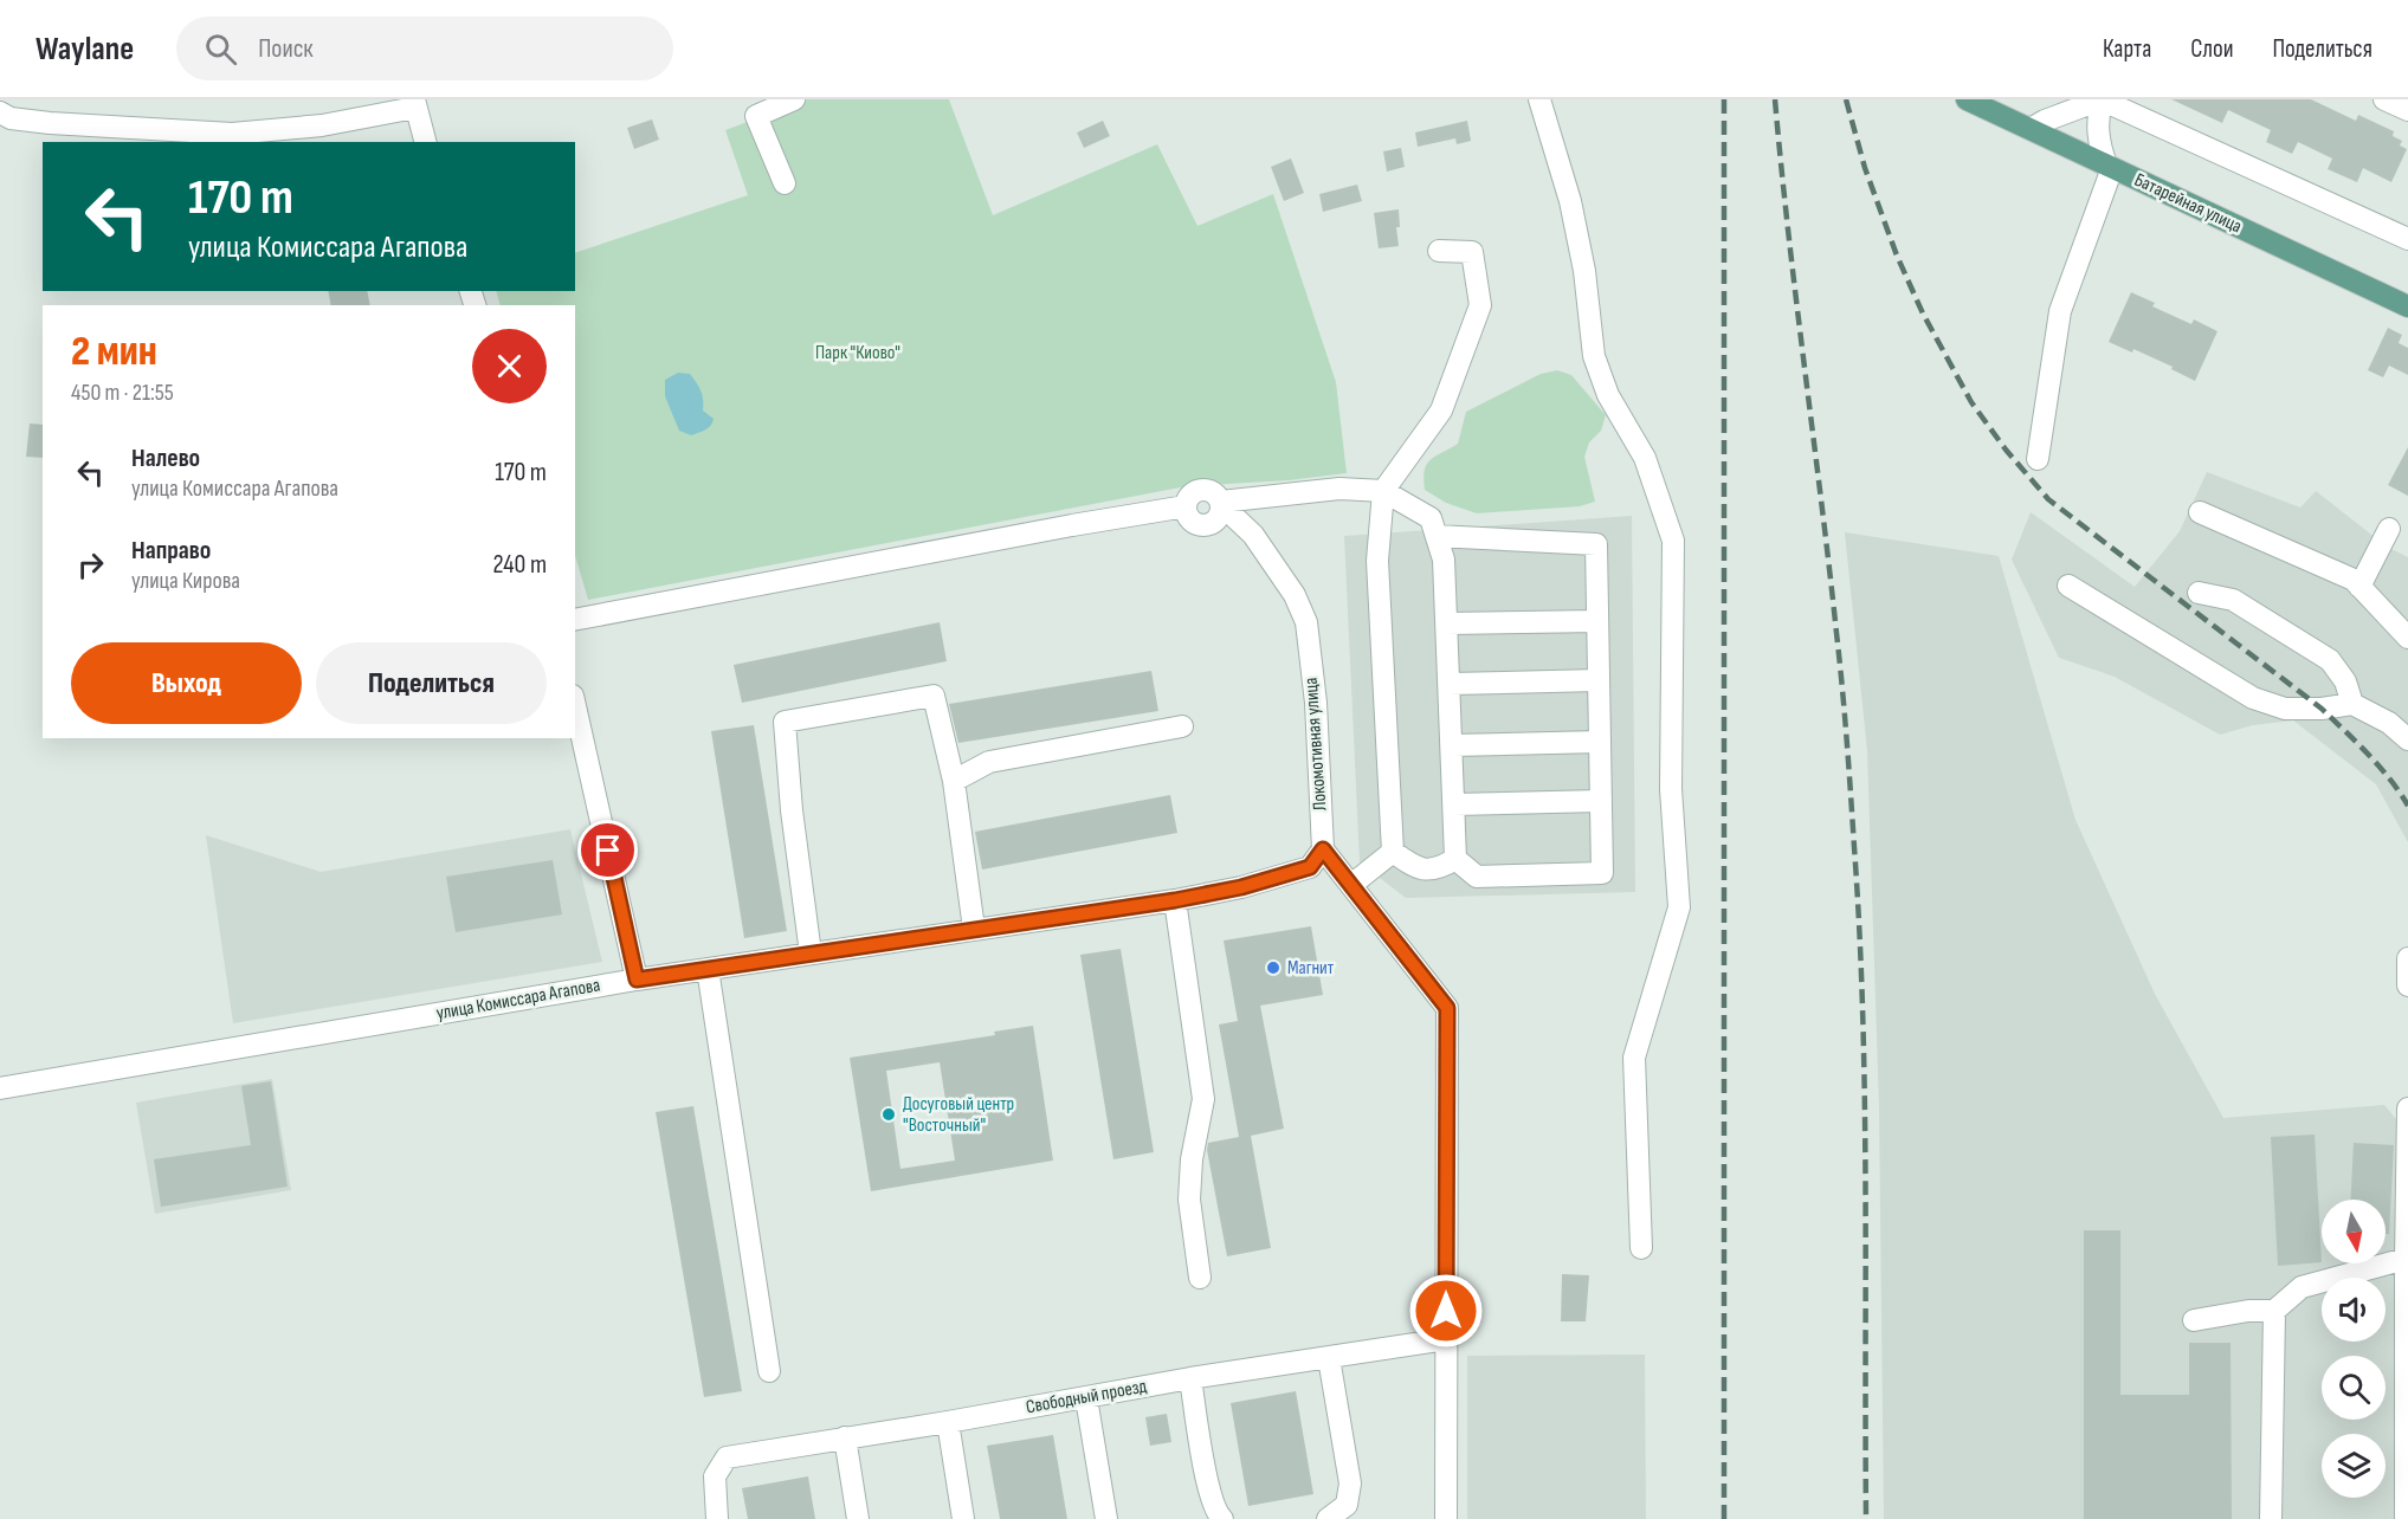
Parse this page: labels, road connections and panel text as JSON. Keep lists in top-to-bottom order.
{
  "streets": {
    "main road": ["Батарейная улица"],
    "street": ["Локомотивная улица", "улица Комиссара Агапова", "Свободный проезд"]
  },
  "crossings": [
    ["Локомотивная улица", "улица Комиссара Агапова"]
  ],
  "parks": ["Парк \"Киово\""],
  "places": ["Магнит", "Досуговый центр \"Восточный\""],
  "north": "bottom",
  "page": {
    "header": "Waylane",
    "search": "Поиск",
    "nav": ["Карта", "Слои", "Поделиться"],
    "turn": ["170 m", "улица Комиссара Агапова"],
    "heading": ["2 мин", "450 m · 21:55"],
    "list": [
      {
        "name": "Налево",
        "note": "улица Комиссара Агапова",
        "value": "170 m"
      },
      {
        "name": "Направо",
        "note": "улица Кирова",
        "value": "240 m"
      }
    ],
    "buttons": ["Выход", "Поделиться"]
  }
}
